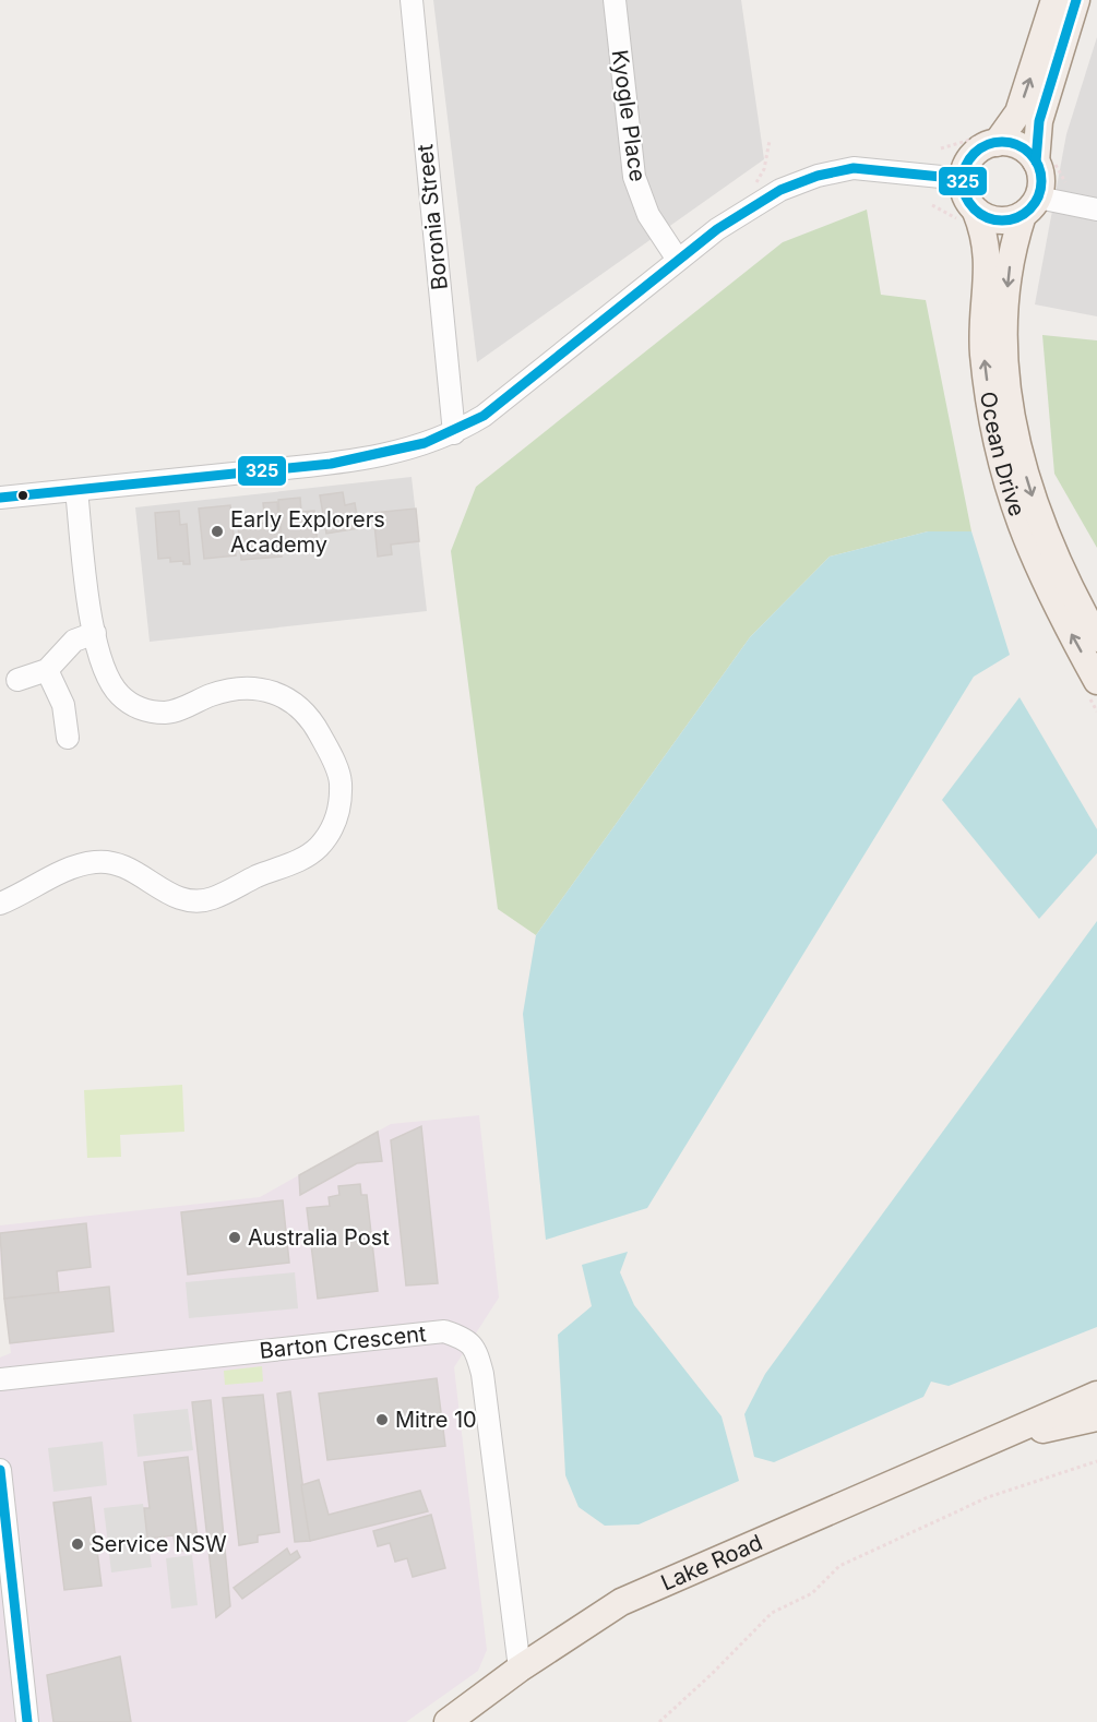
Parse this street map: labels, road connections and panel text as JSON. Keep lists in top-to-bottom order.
{
  "streets": {
    "main road": ["Ocean Drive", "Lake Road"],
    "street": ["Kyogle Place", "Boronia Street", "Barton Crescent"]
  },
  "crossings": [
    ["Barton Crescent", "Lake Road"]
  ],
  "places": [
    "Early Explorers Academy",
    "Australia Post",
    "Mitre 10",
    "Service NSW"
  ],
  "lines": ["transit line 325"]
}
